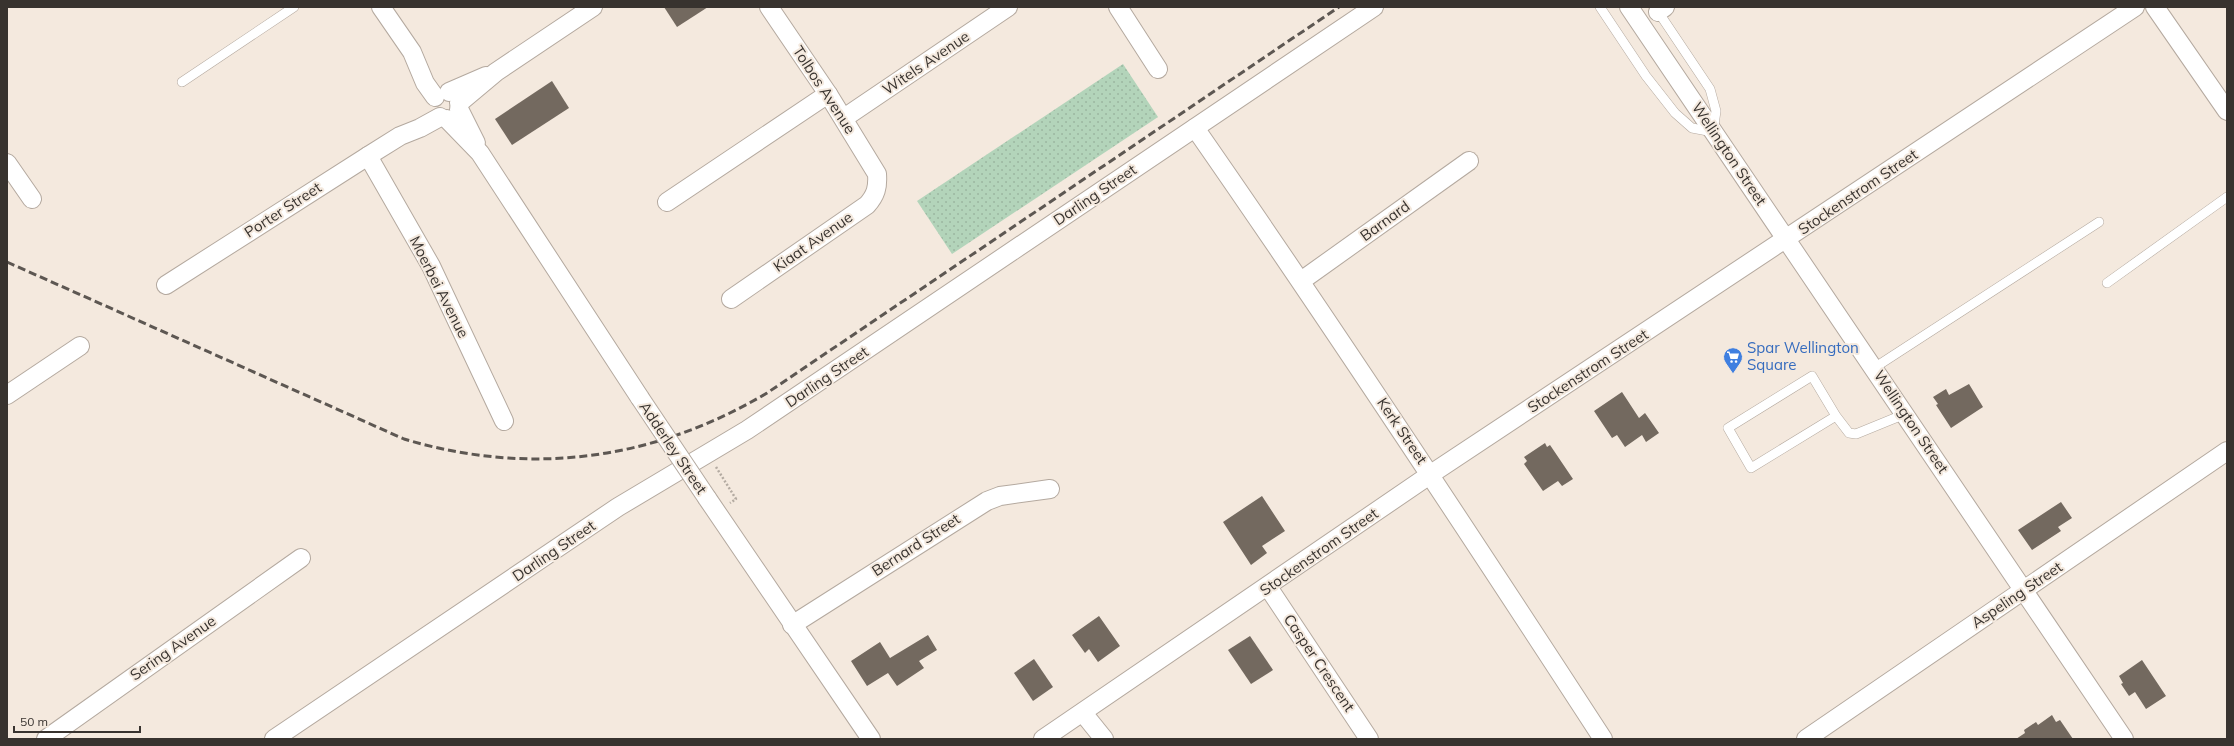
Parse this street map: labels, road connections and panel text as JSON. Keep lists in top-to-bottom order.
{
  "streets": {
    "street": [
      "Witels Avenue",
      "Tolbos Avenue",
      "Wellington Street",
      "Stockenstrom Street",
      "Darling Street",
      "Porter Street",
      "Barnard",
      "Kiaat Avenue",
      "Moerbei Avenue",
      "Kerk Street",
      "Adderley Street",
      "Bernard Street",
      "Aspeling Street",
      "Sering Avenue",
      "Casper Crescent"
    ]
  },
  "crossings": [
    ["Witels Avenue", "Tolbos Avenue"],
    ["Tolbos Avenue", "Kiaat Avenue"],
    ["Wellington Street", "Stockenstrom Street"],
    ["Wellington Street", "Aspeling Street"],
    ["Stockenstrom Street", "Kerk Street"],
    ["Stockenstrom Street", "Casper Crescent"],
    ["Darling Street", "Kerk Street"],
    ["Porter Street", "Moerbei Avenue"],
    ["Porter Street", "Adderley Street"],
    ["Barnard", "Kerk Street"],
    ["Adderley Street", "Bernard Street"]
  ],
  "places": {
    "supermarket": ["Spar Wellington Square"]
  },
  "scale_bar": "50 m"
}
